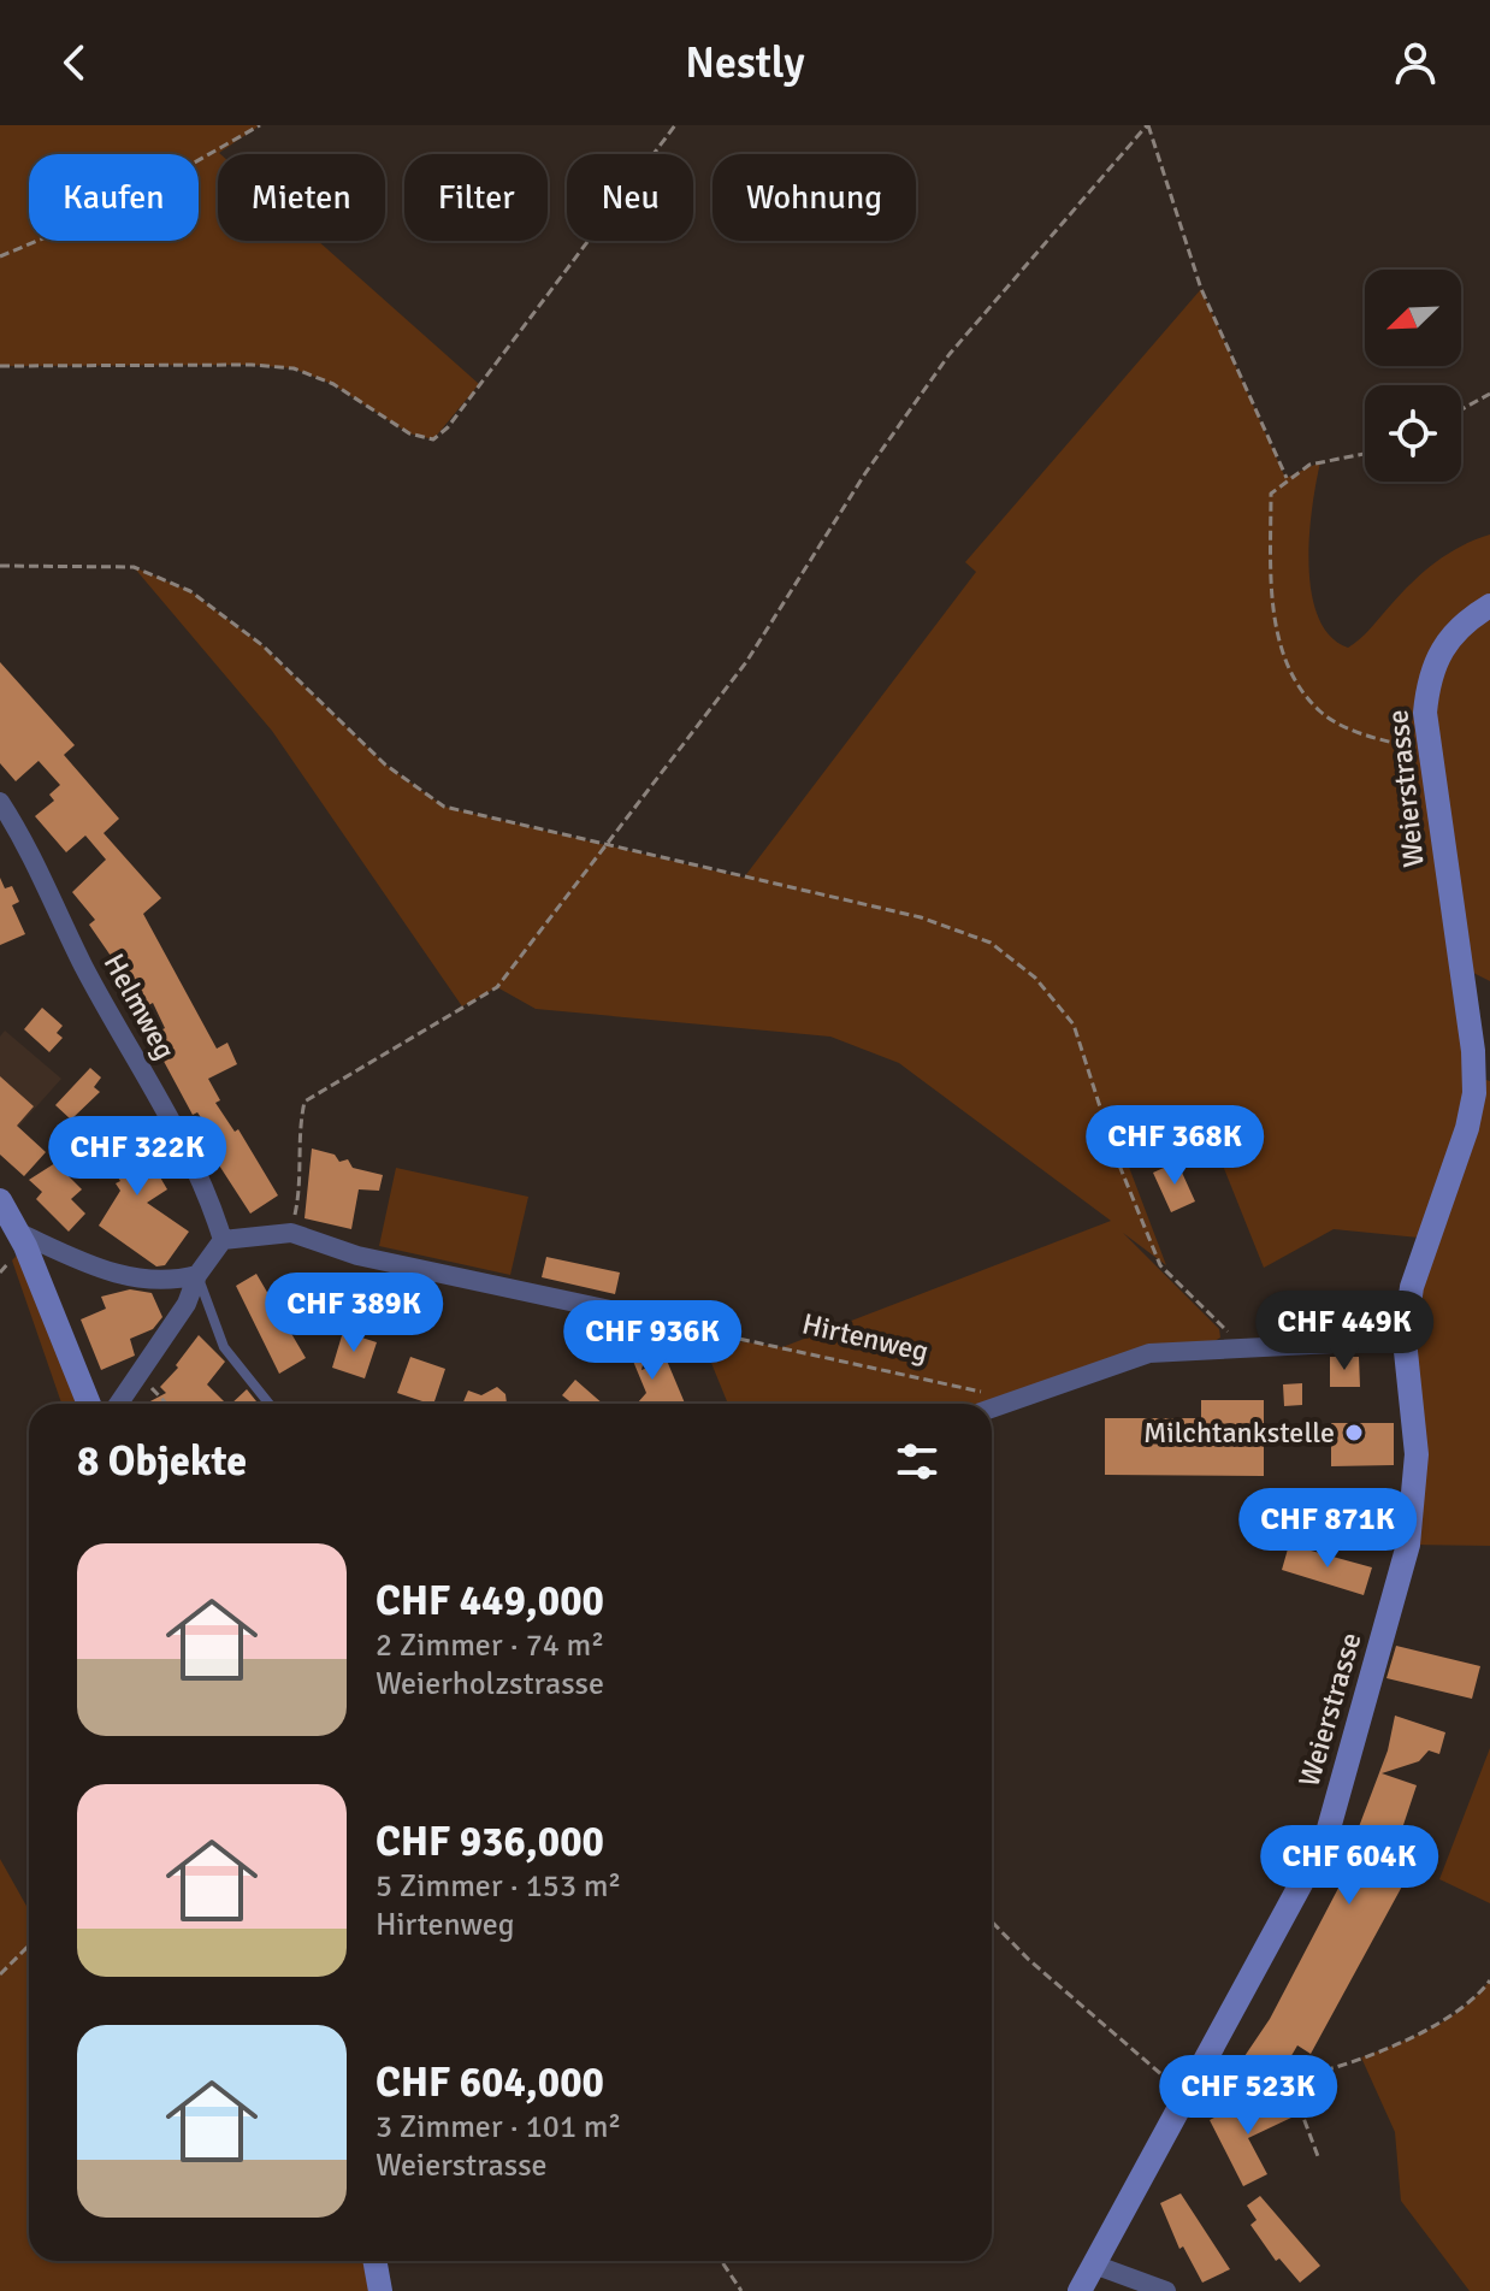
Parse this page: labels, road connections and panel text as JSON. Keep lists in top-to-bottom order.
{
  "streets": {
    "street": ["Weierstrasse", "Helmweg"],
    "path": ["Hirtenweg"]
  },
  "places": ["Milchtankstelle"],
  "north": "bottom left",
  "page": {
    "header": "Nestly",
    "chip": [
      "Kaufen",
      "Mieten",
      "Filter",
      "Neu",
      "Wohnung"
    ],
    "price": [
      "CHF 368K",
      "CHF 322K",
      "CHF 389K",
      "CHF 449K",
      "CHF 936K",
      "CHF 871K",
      "CHF 604K",
      "CHF 523K"
    ],
    "heading": "8 Objekte",
    "list": [
      {
        "name": "CHF 449,000",
        "note": "2 Zimmer · 74 m² · Weierholzstrasse"
      },
      {
        "name": "CHF 936,000",
        "note": "5 Zimmer · 153 m² · Hirtenweg"
      },
      {
        "name": "CHF 604,000",
        "note": "3 Zimmer · 101 m² · Weierstrasse"
      }
    ]
  }
}
